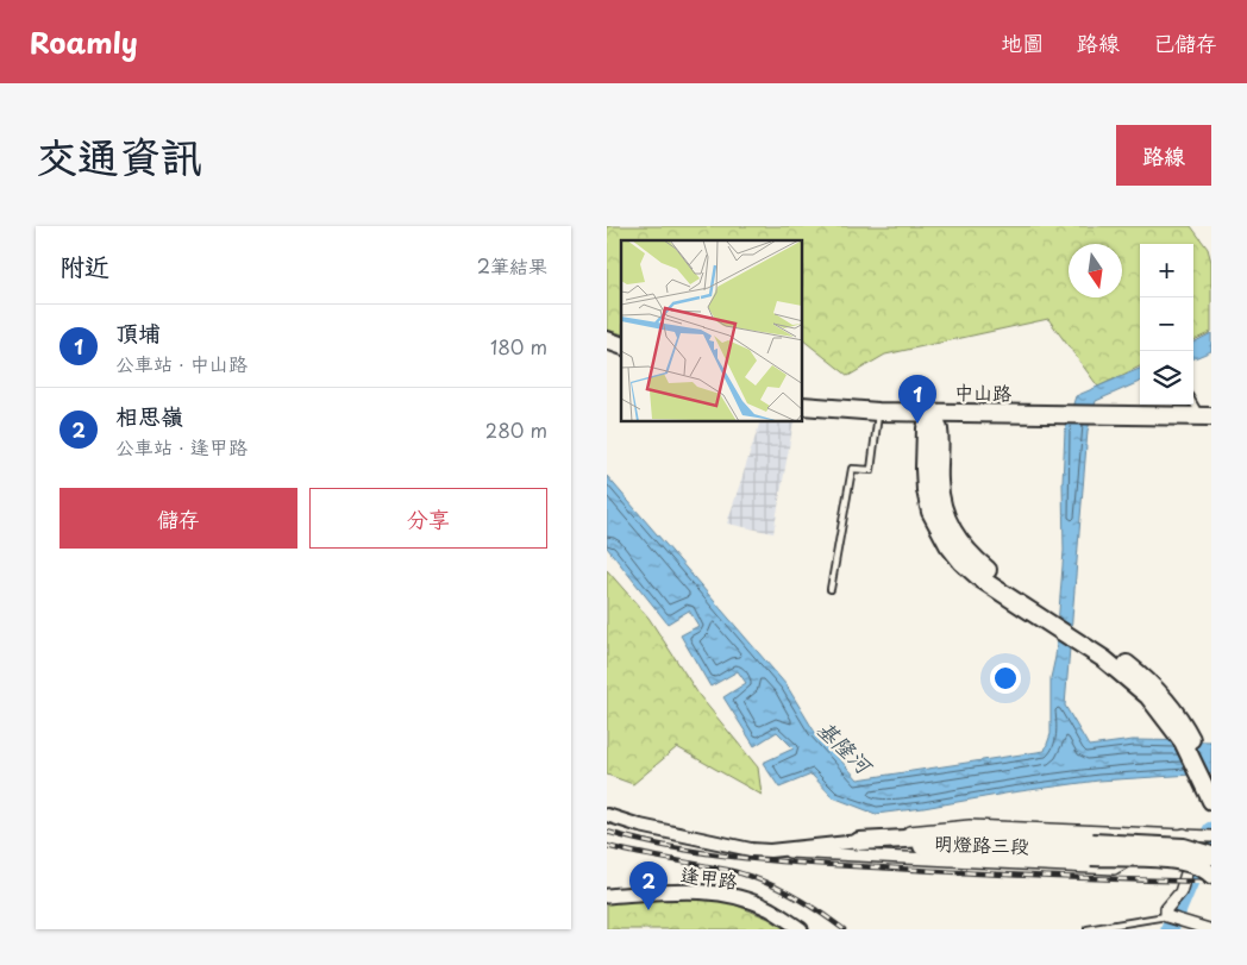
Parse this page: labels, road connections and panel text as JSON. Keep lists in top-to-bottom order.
{
  "streets": {
    "main road": ["中山路", "逢甲路"],
    "street": ["明燈路三段"]
  },
  "water": ["基隆河"],
  "north": "bottom",
  "page": {
    "header": "Roamly",
    "nav": ["地圖", "路線", "已儲存"],
    "title": "交通資訊",
    "buttons": [
      "路線",
      ["儲存", "分享"]
    ],
    "heading": ["附近", "2筆結果"],
    "map_buttons": ["+", "−"],
    "list": [
      {
        "mark": "1",
        "name": "頂埔",
        "note": "公車站 · 中山路",
        "value": "180 m"
      },
      {
        "mark": "2",
        "name": "相思嶺",
        "note": "公車站 · 逢甲路",
        "value": "280 m"
      }
    ],
    "pins": ["1", "2"]
  }
}
